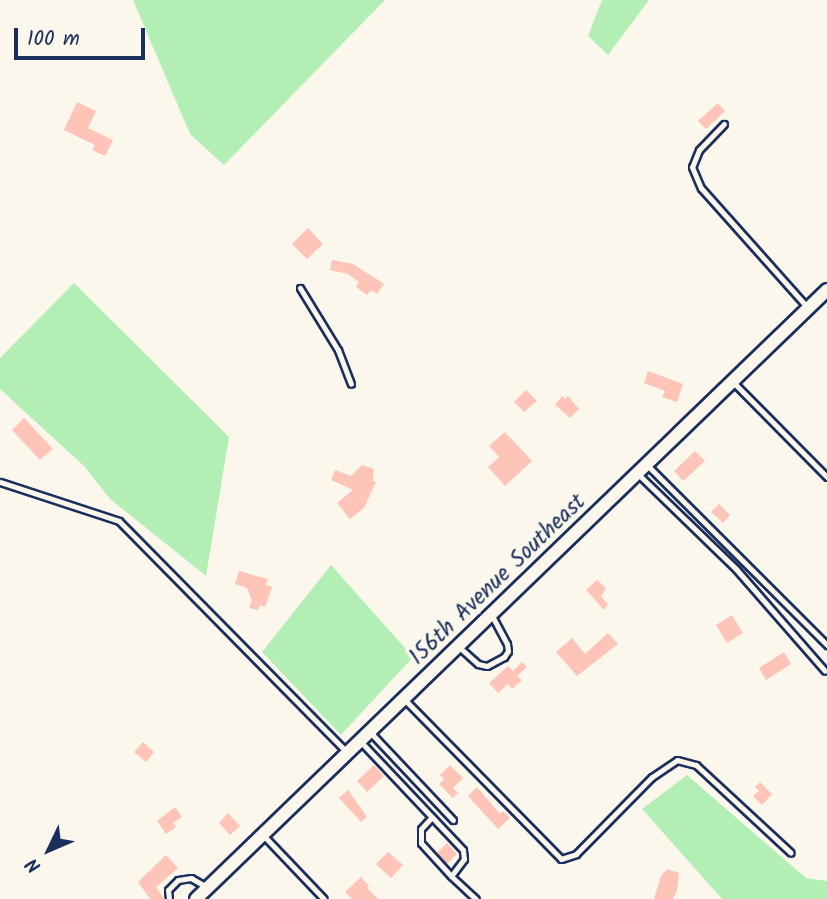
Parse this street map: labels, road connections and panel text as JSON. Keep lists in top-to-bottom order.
{
  "streets": {
    "street": ["156th Avenue Southeast"]
  },
  "scale_bar": "100 m",
  "north": "bottom left"
}
